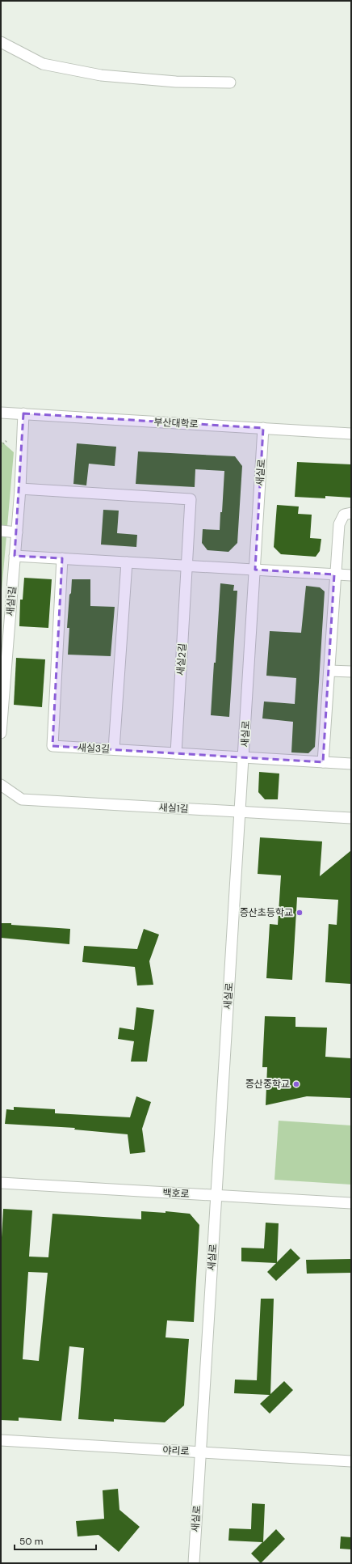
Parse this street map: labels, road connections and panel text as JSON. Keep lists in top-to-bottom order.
{
  "streets": {
    "street": [
      "부산대학로",
      "새실로",
      "새실1길",
      "새실2길",
      "새실3길",
      "백호로",
      "야리로"
    ]
  },
  "crossings": [
    ["부산대학로", "새실로"],
    ["부산대학로", "새실1길"],
    ["새실로", "새실1길"],
    ["새실로", "새실3길"],
    ["새실로", "백호로"],
    ["새실로", "야리로"],
    ["새실2길", "새실3길"]
  ],
  "places": ["증산초등학교", "증산중학교"],
  "scale_bar": "50 m"
}
